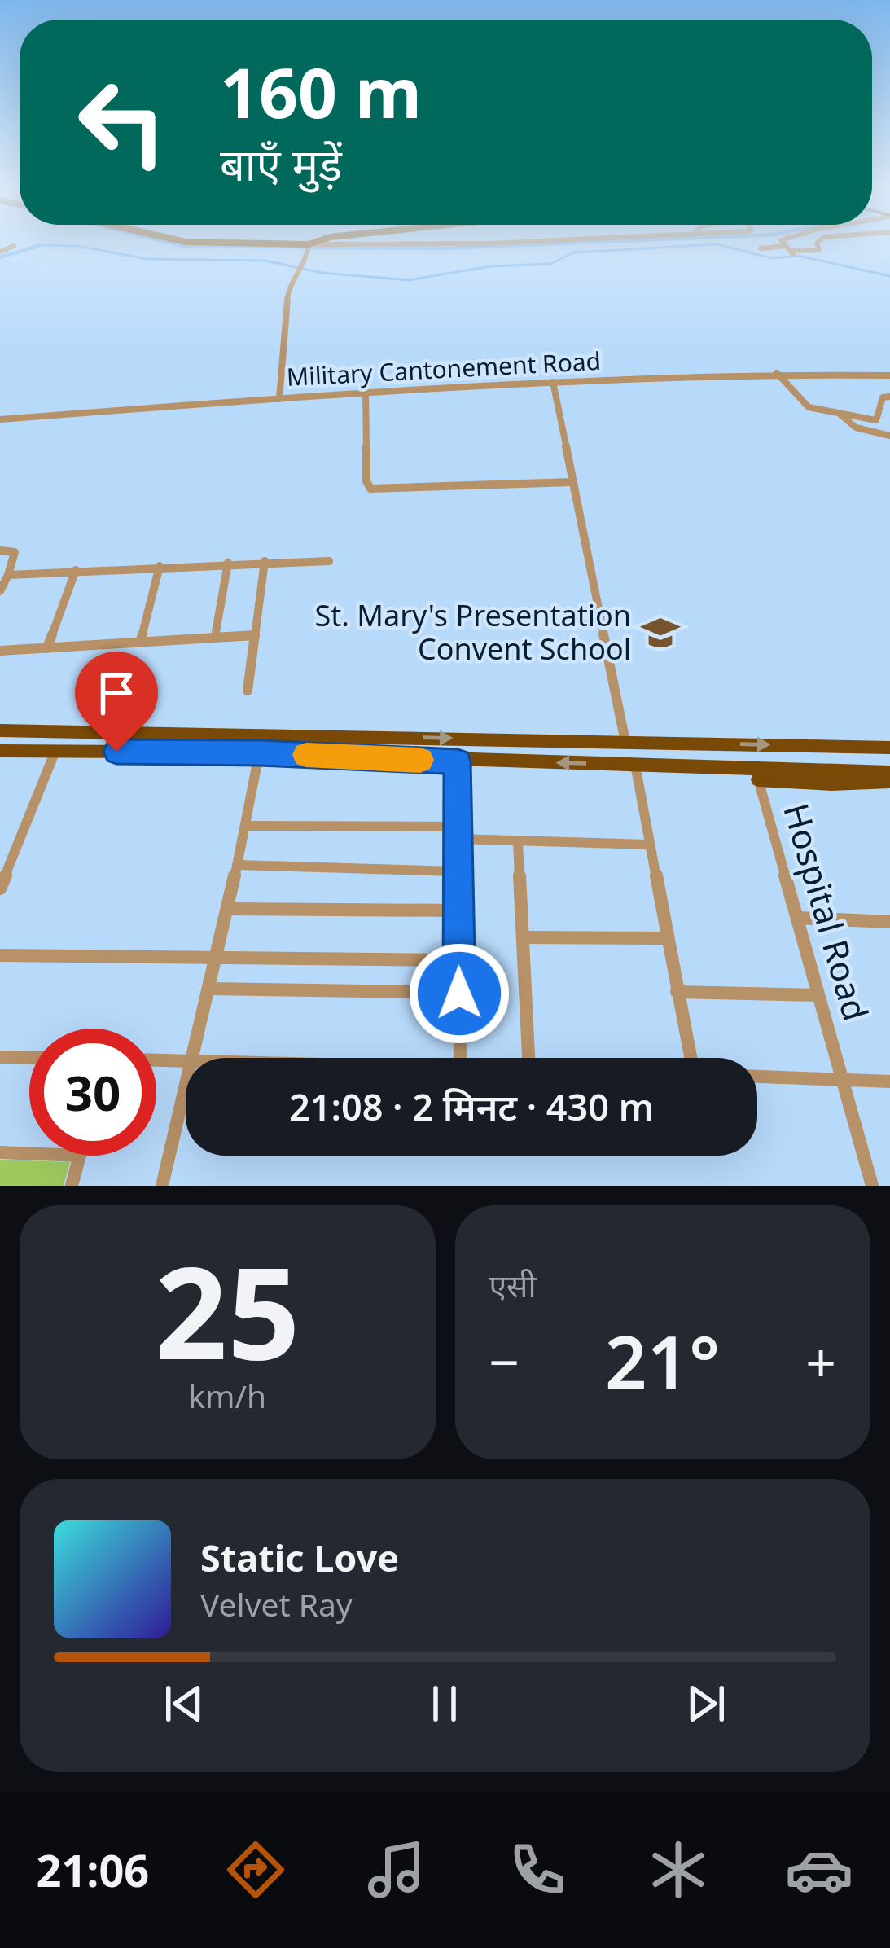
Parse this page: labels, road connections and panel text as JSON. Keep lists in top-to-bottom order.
{
  "streets": {
    "street": ["Military Cantonement Road", "Hospital Road"]
  },
  "places": {
    "school or university": ["St. Mary's Presentation Convent School"]
  },
  "page": {
    "turn": ["160 m", "बाएँ मुड़ें"],
    "limit": "30",
    "trip": "21:08 · 2 मिनट · 430 m",
    "tile": [
      ["25", "km/h"],
      "एसी"
    ],
    "heat": ["−", "21°", "+"],
    "song": ["Static Love", "Velvet Ray"],
    "tabs": "21:06"
  }
}
